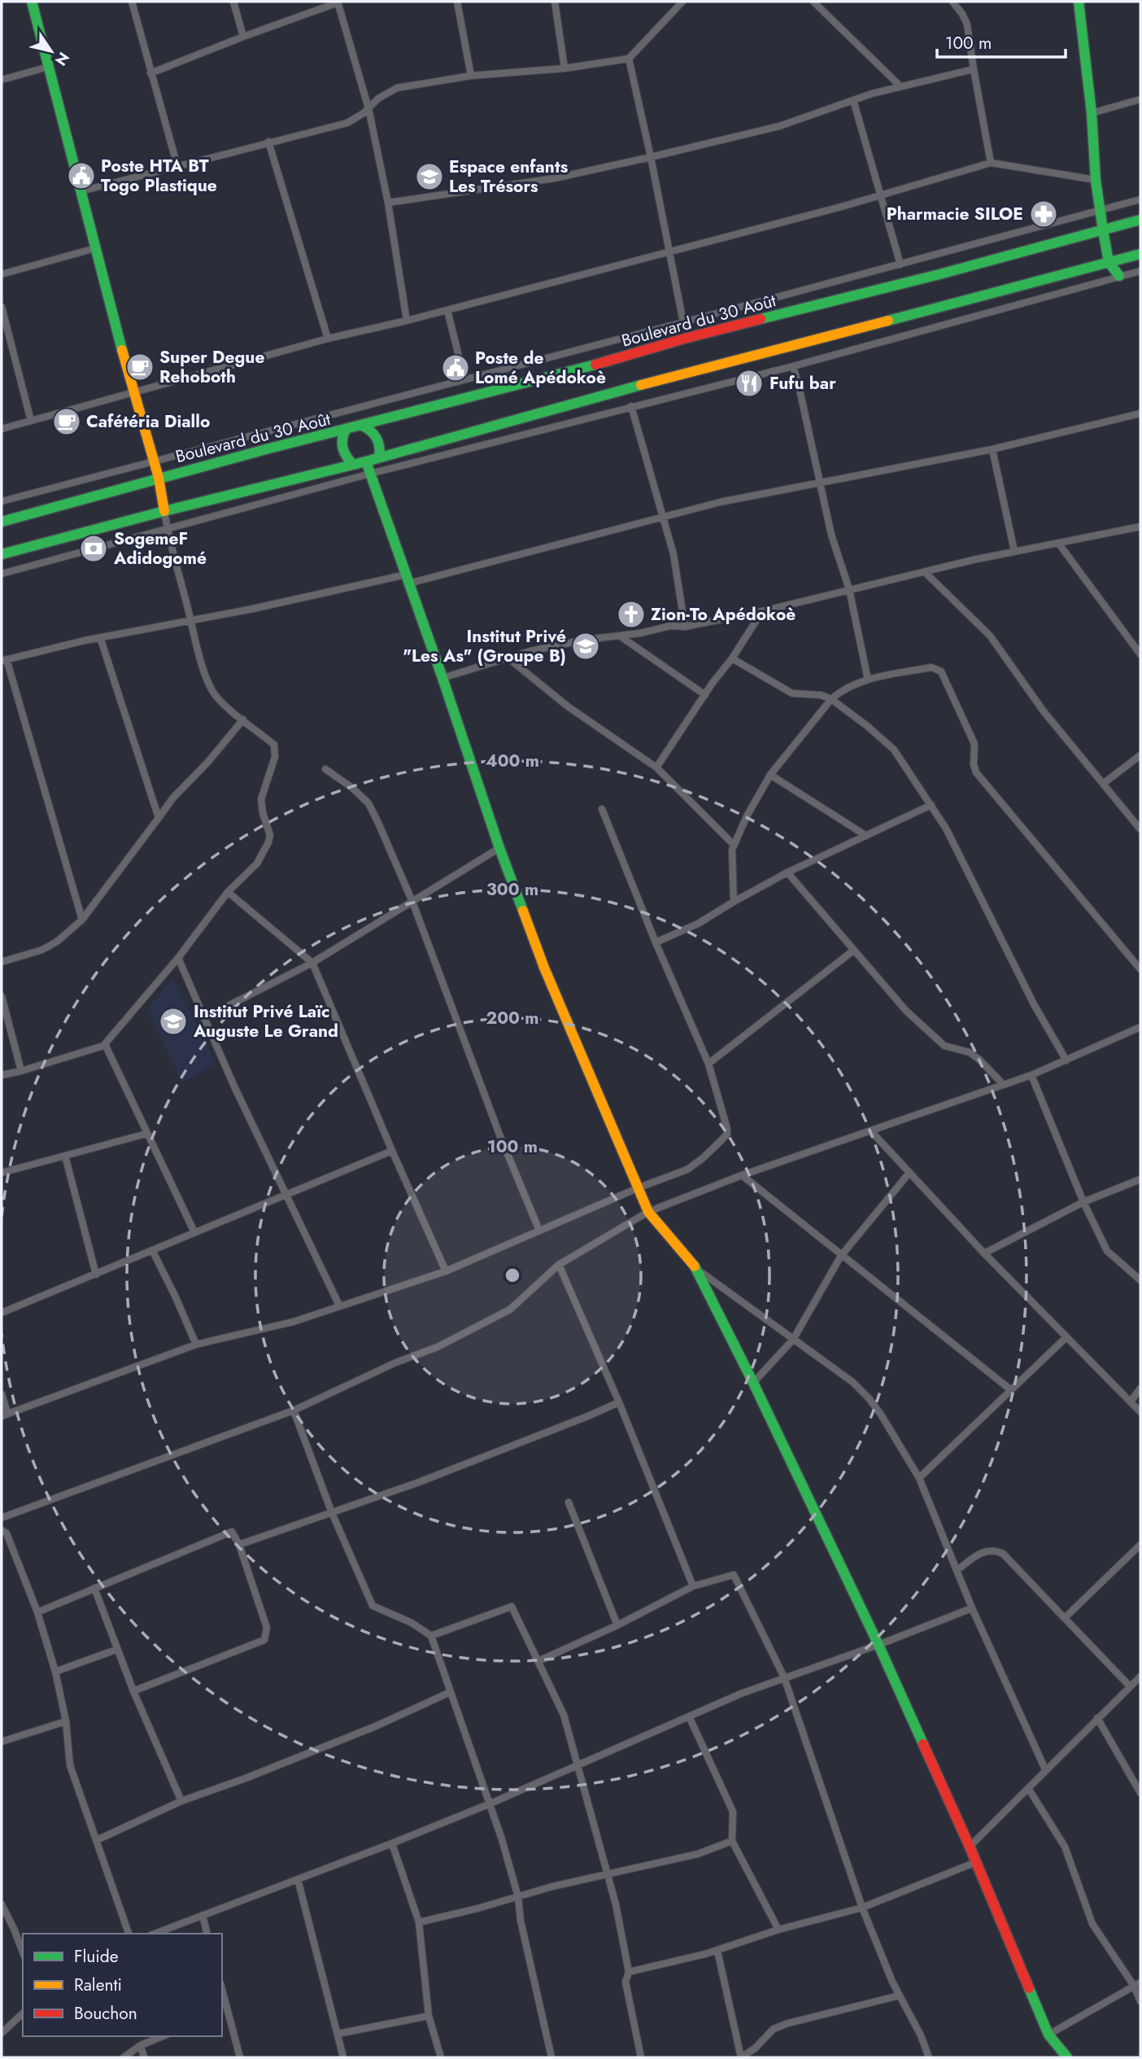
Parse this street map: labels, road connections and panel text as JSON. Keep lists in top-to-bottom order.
{
  "streets": {
    "main road": ["Boulevard du 30 Août"]
  },
  "places": {
    "public building": ["Poste HTA BT Togo Plastique", "Poste de Lomé Apédokoè"],
    "school or university": ["Espace enfants Les Trésors", "Institut Privé \"Les As\" (Groupe B)", "Institut Privé Laïc Auguste Le Grand"],
    "pharmacy": ["Pharmacie SILOE"],
    "cafe": ["Super Degue Rehoboth", "Cafétéria Diallo"],
    "restaurant": ["Fufu bar"],
    "bank": ["SogemeF Adidogomé"],
    "church": ["Zion-To Apédokoè"]
  },
  "legend": ["Fluide", "Ralenti", "Bouchon"],
  "scale_bar": "100 m",
  "north": "bottom right",
  "rings": [
    "400 m",
    "300 m",
    "200 m",
    "100 m"
  ]
}
